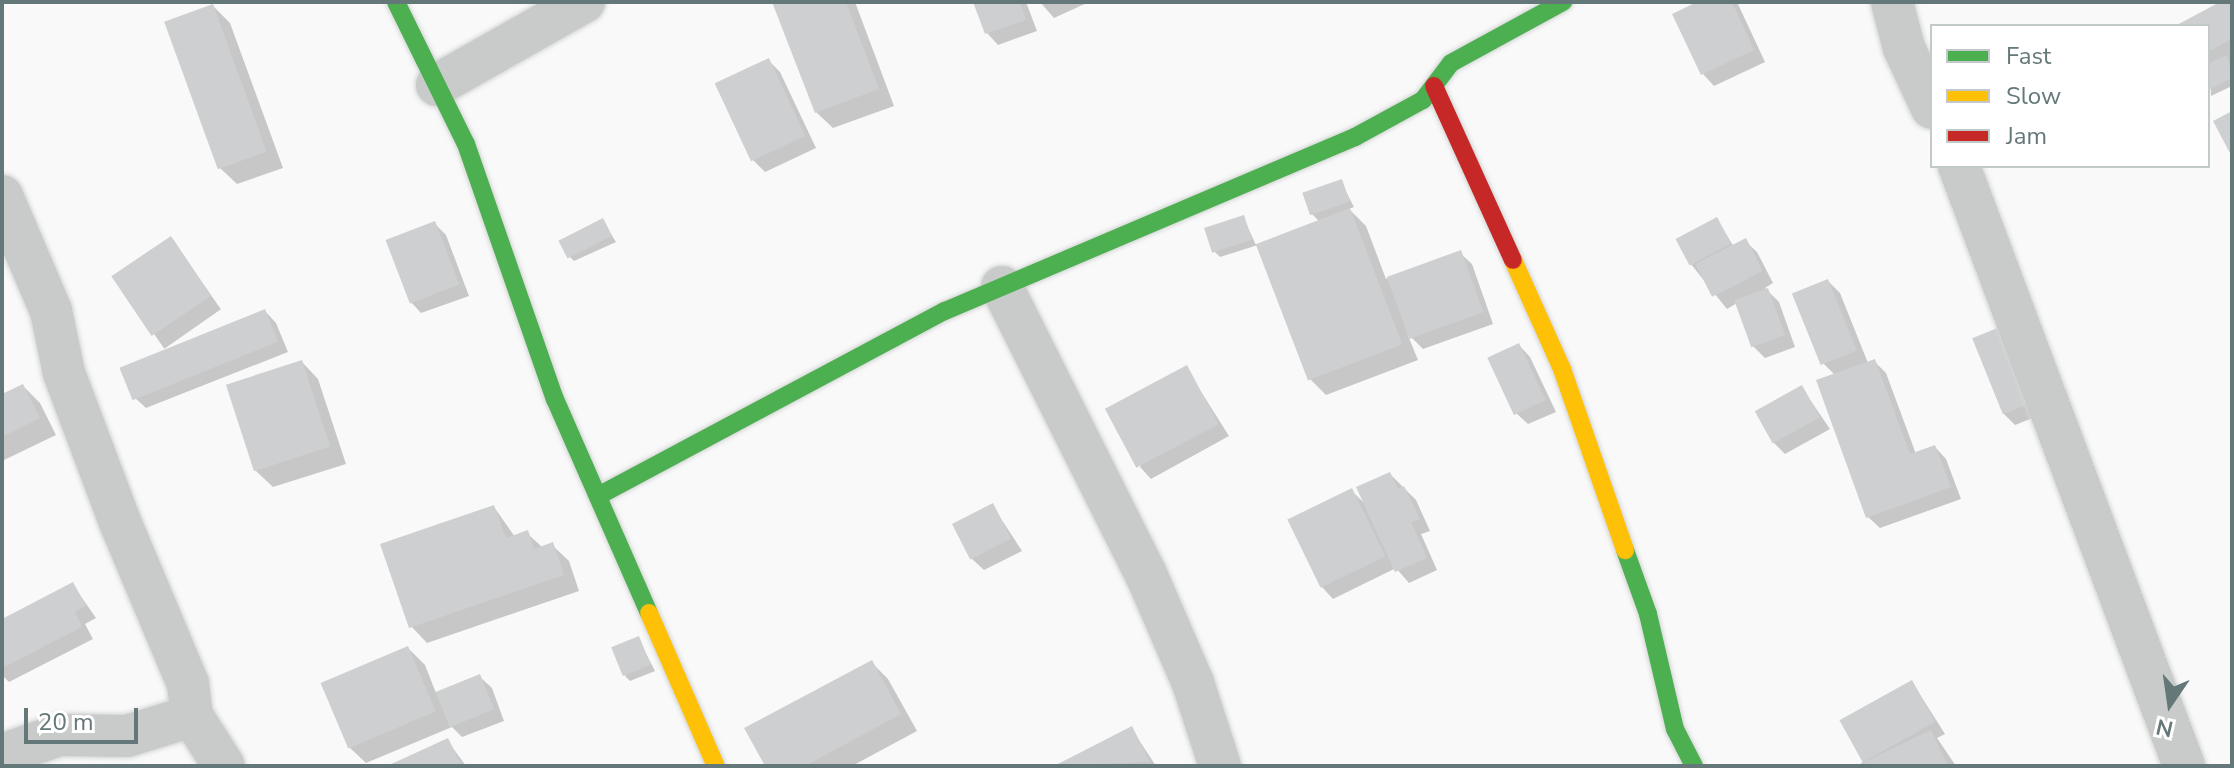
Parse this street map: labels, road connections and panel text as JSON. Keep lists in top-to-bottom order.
{
  "legend": ["Fast", "Slow", "Jam"],
  "scale_bar": "20 m",
  "north": "bottom"
}
